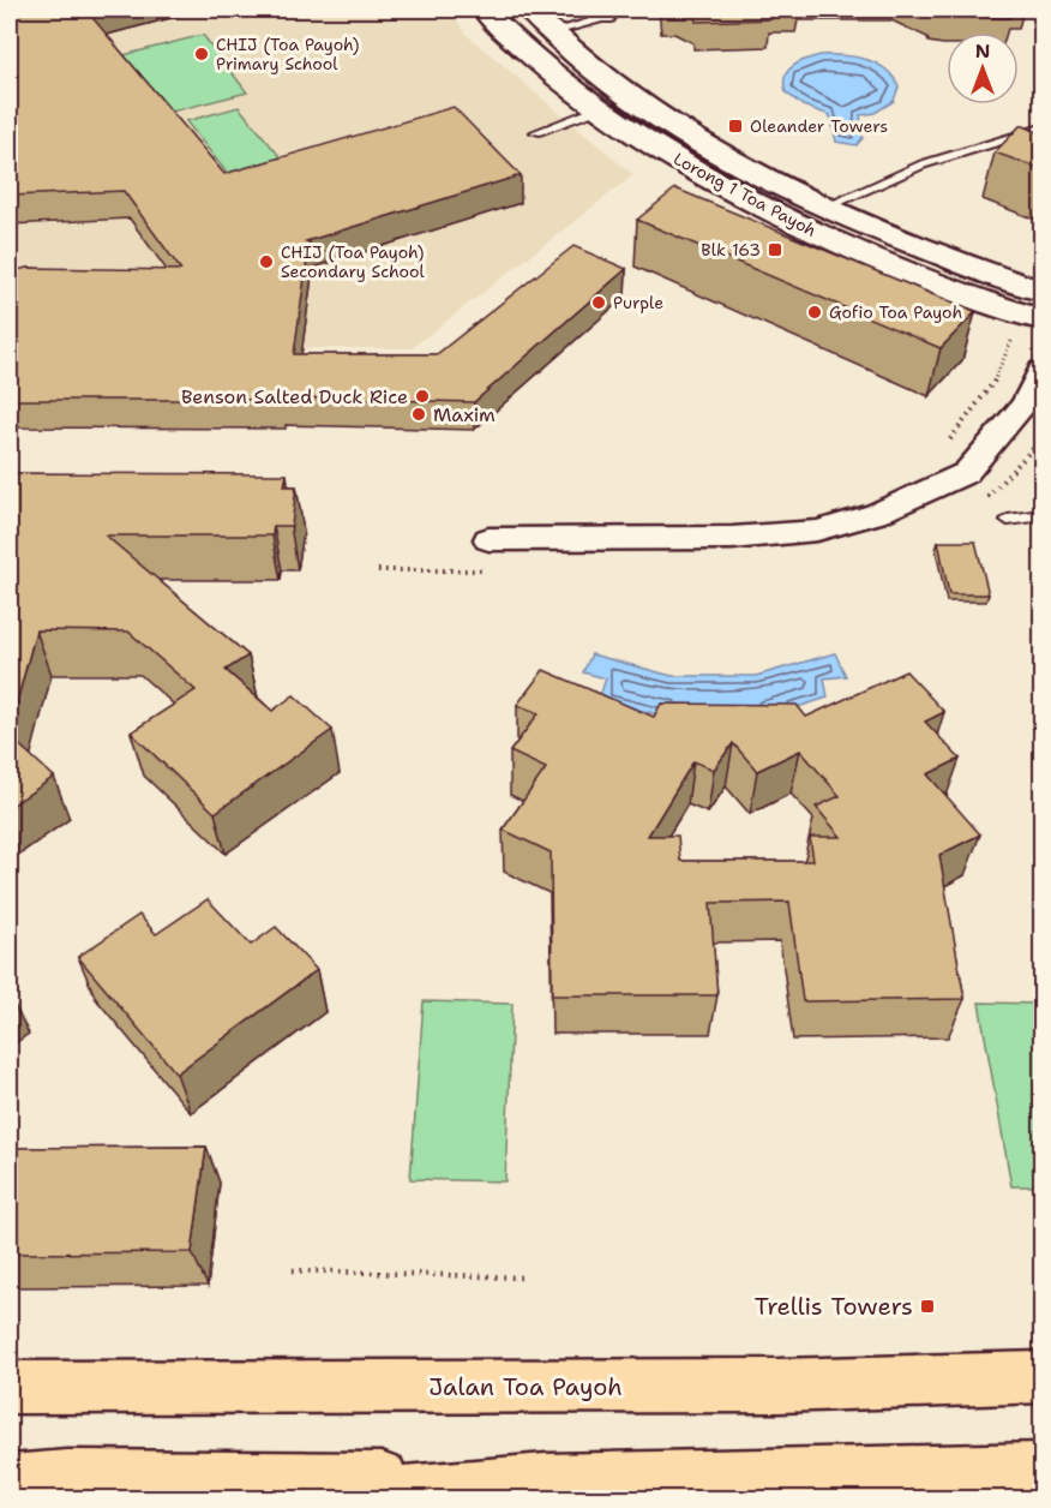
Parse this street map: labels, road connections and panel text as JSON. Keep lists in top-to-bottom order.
{
  "streets": {
    "main road": ["Lorong 1 Toa Payoh", "Jalan Toa Payoh"]
  },
  "places": {
    "other": [
      "CHIJ (Toa Payoh) Primary School",
      "CHIJ (Toa Payoh) Secondary School",
      "Purple",
      "Gofio Toa Payoh",
      "Benson Salted Duck Rice",
      "Maxim"
    ],
    "transit": ["Oleander Towers", "Blk 163", "Trellis Towers"]
  },
  "north": "top"
}
